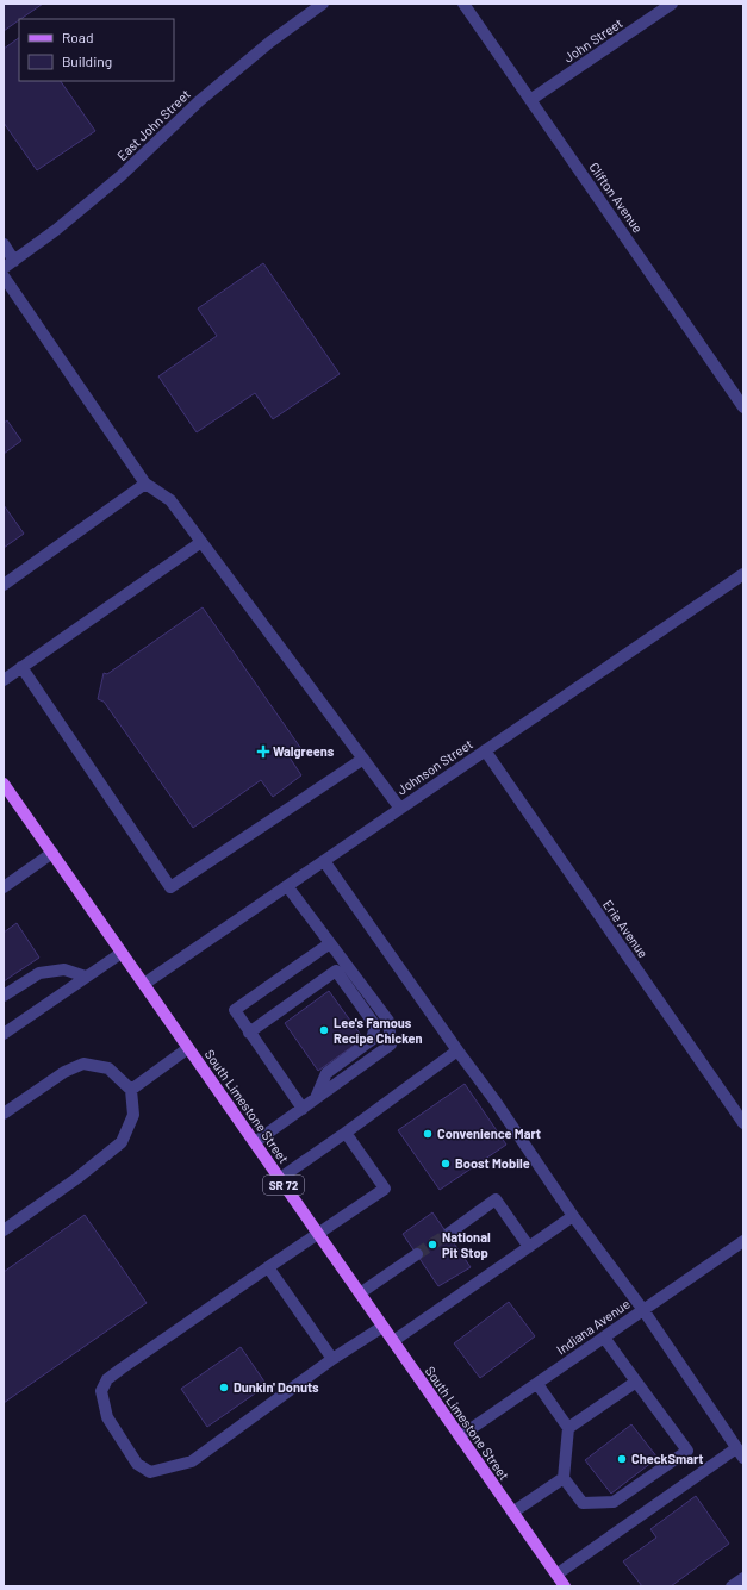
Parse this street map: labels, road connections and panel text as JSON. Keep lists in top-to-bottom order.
{
  "streets": {
    "main road": ["South Limestone Street", "SR 72"],
    "street": [
      "John Street",
      "East John Street",
      "Clifton Avenue",
      "Johnson Street",
      "Erie Avenue",
      "Indiana Avenue"
    ]
  },
  "crossings": [
    ["John Street", "Clifton Avenue"],
    ["Johnson Street", "Erie Avenue"],
    ["Johnson Street", "South Limestone Street"],
    ["South Limestone Street", "Indiana Avenue"]
  ],
  "places": {
    "health": ["Walgreens"],
    "other": [
      "Lee's Famous Recipe Chicken",
      "Convenience Mart",
      "Boost Mobile",
      "National Pit Stop",
      "Dunkin' Donuts",
      "CheckSmart"
    ]
  },
  "legend": ["Road", "Building"]
}
